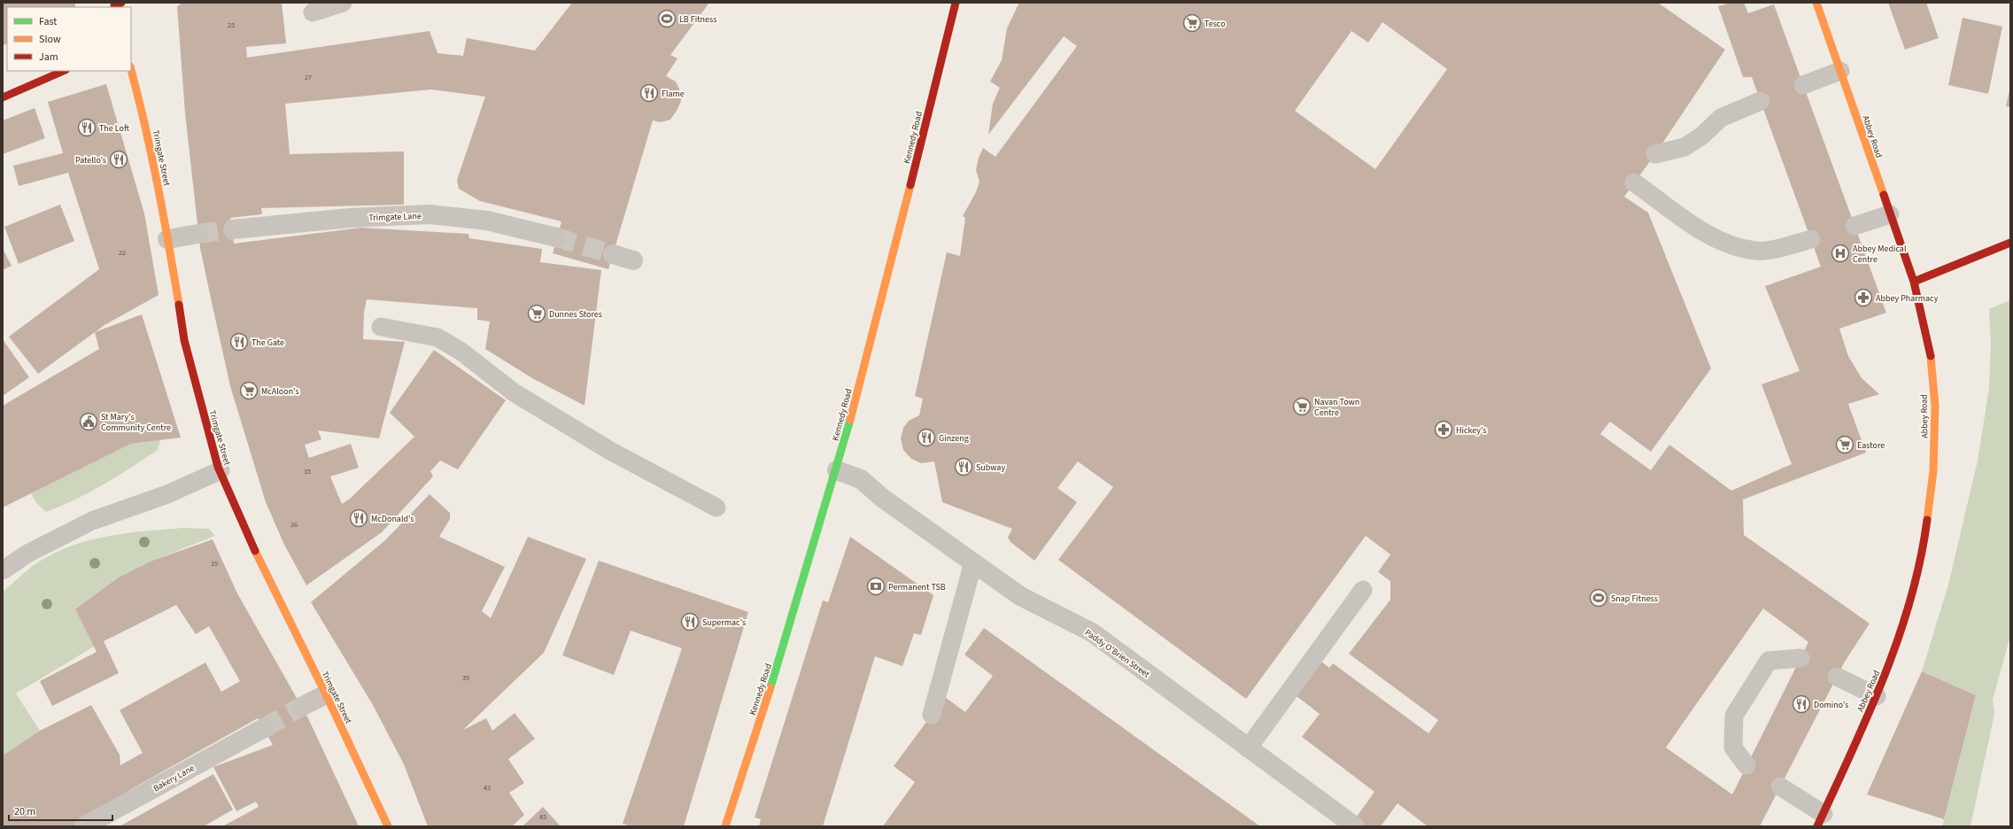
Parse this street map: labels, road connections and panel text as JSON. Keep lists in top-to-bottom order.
{
  "streets": {
    "street": [
      "Abbey Road",
      "Kennedy Road",
      "Trimgate Street",
      "Trimgate Lane",
      "Paddy O'Brien Street",
      "Bakery Lane"
    ]
  },
  "crossings": [
    ["Kennedy Road", "Paddy O'Brien Street"]
  ],
  "places": {
    "sports": ["LB Fitness", "Snap Fitness"],
    "supermarket": [
      "Tesco",
      "Dunnes Stores",
      "McAloon's",
      "Navan Town Centre",
      "Eastore"
    ],
    "restaurant": [
      "Flame",
      "The Loft",
      "Patello's",
      "The Gate",
      "Ginzeng",
      "Subway",
      "McDonald's",
      "Supermac's",
      "Domino's"
    ],
    "hospital": ["Abbey Medical Centre"],
    "pharmacy": ["Abbey Pharmacy", "Hickey's"],
    "public building": ["St Mary's Community Centre"],
    "bank": ["Permanent TSB"]
  },
  "house_numbers": [
    "25",
    "27",
    "22",
    "35",
    "36",
    "19",
    "39",
    "43",
    "45"
  ],
  "legend": ["Fast", "Slow", "Jam"],
  "scale_bar": "20 m"
}
